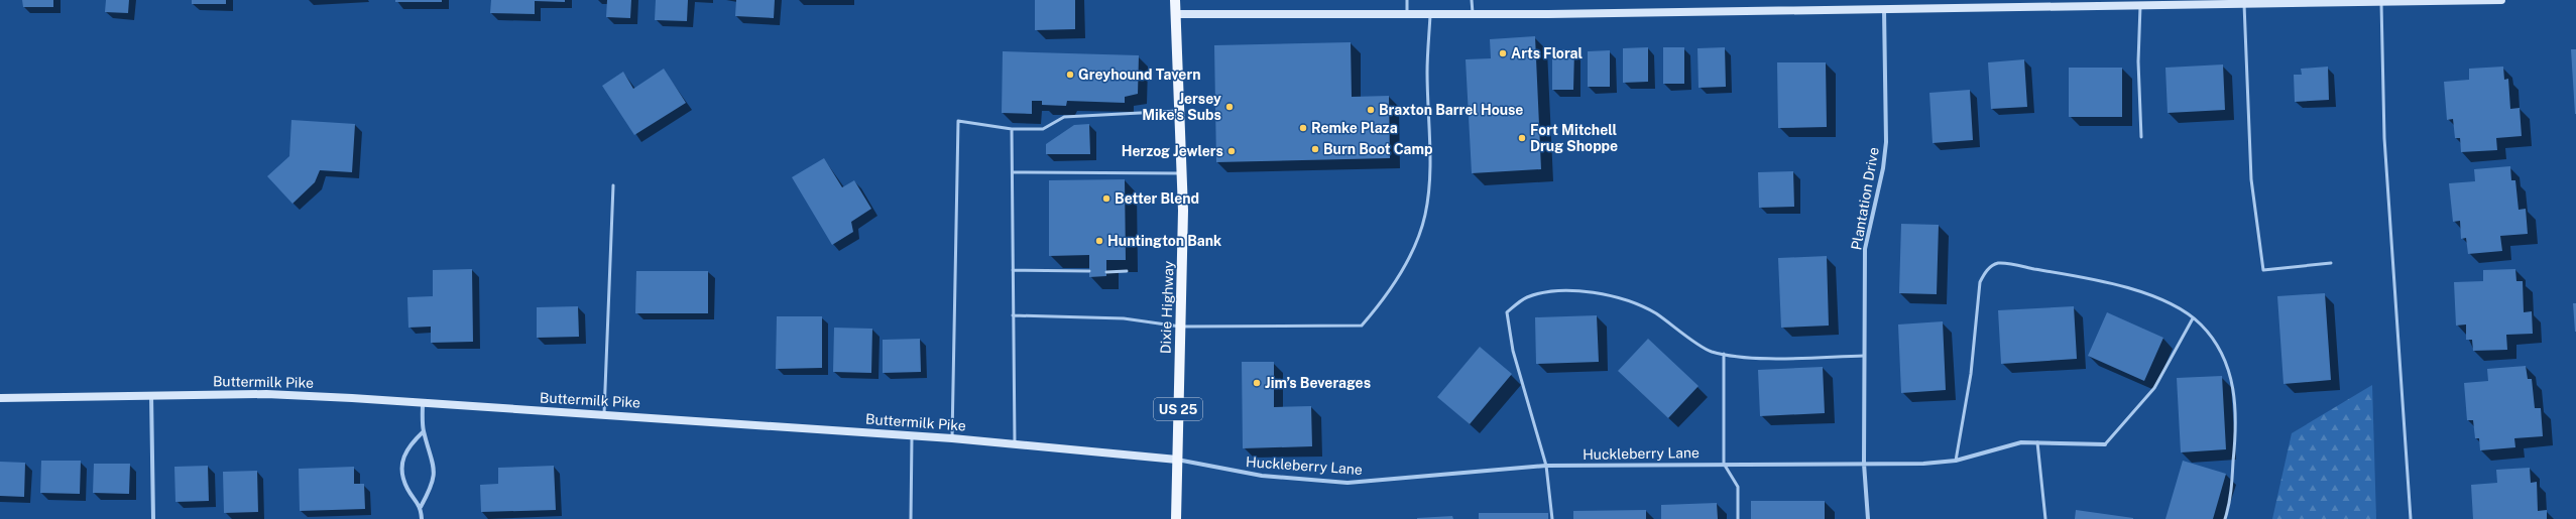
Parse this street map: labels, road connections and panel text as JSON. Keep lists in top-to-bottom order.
{
  "streets": {
    "main road": ["Dixie Highway", "Buttermilk Pike", "US 25"],
    "street": ["Plantation Drive", "Huckleberry Lane"]
  },
  "crossings": [
    ["Plantation Drive", "Huckleberry Lane"],
    ["Dixie Highway", "Buttermilk Pike"],
    ["Dixie Highway", "Huckleberry Lane"],
    ["Buttermilk Pike", "Huckleberry Lane"]
  ],
  "places": [
    "Arts Floral",
    "Greyhound Tavern",
    "Jersey Mike's Subs",
    "Braxton Barrel House",
    "Remke Plaza",
    "Fort Mitchell Drug Shoppe",
    "Burn Boot Camp",
    "Herzog Jewlers",
    "Better Blend",
    "Huntington Bank",
    "Jim’s Beverages"
  ]
}
